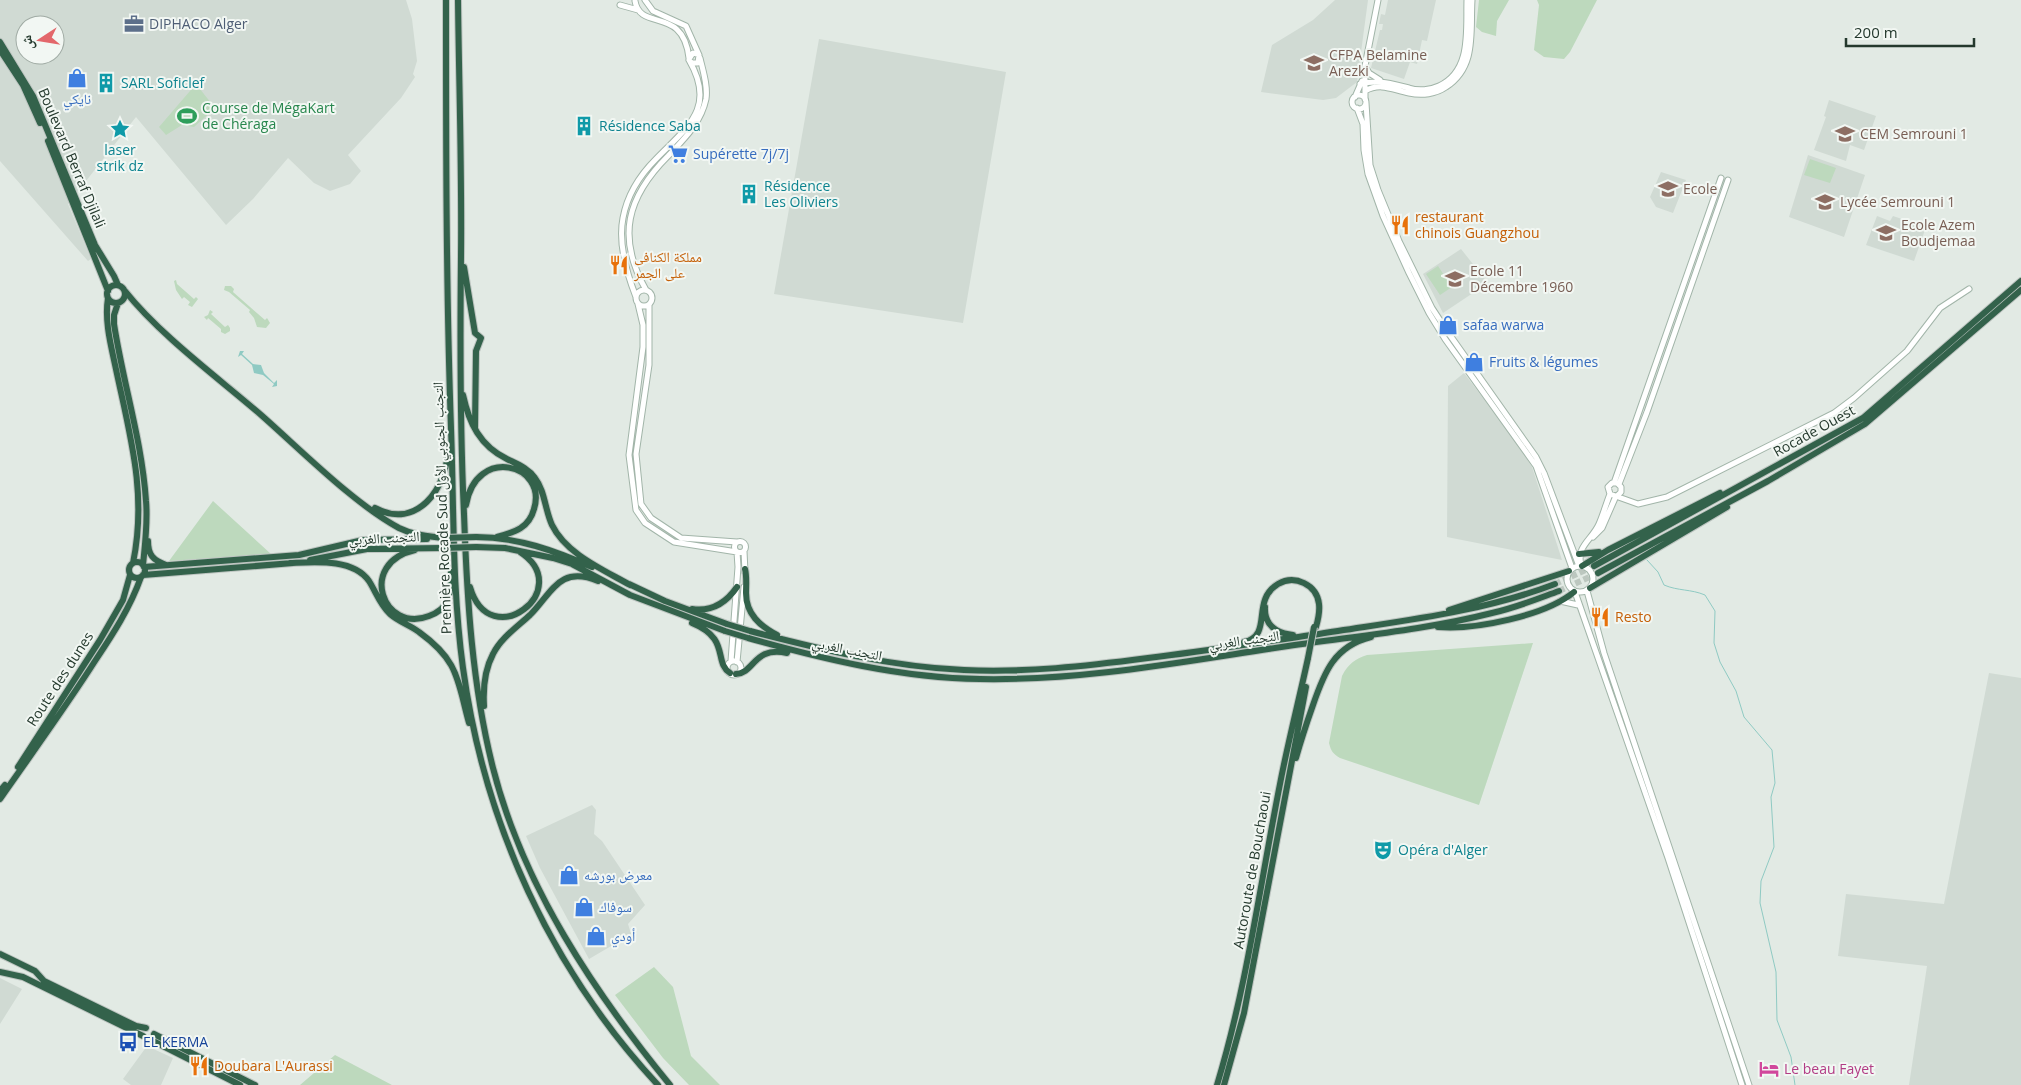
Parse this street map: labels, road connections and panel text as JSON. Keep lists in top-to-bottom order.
{
  "streets": {
    "highway": [
      "Boulevard Berraf Djilali",
      "Rocade Ouest",
      "Première Rocade Sud التجنب الجنوبي الأول",
      "التجنب الغربي",
      "Route des dunes",
      "Autoroute de Bouchaoui"
    ]
  },
  "crossings": [
    ["التجنب الغربي", "Route des dunes"]
  ],
  "places": {
    "office": ["DIPHACO Alger"],
    "school or university": [
      "CFPA Belamine Arezki",
      "CEM Semrouni 1",
      "Ecole",
      "Lycée Semrouni 1",
      "Ecole Azem Boudjemaa",
      "Ecole 11 Décembre 1960"
    ],
    "shop": [
      "نايكي",
      "safaa warwa",
      "Fruits & légumes",
      "معرض بورشه",
      "سوفاك",
      "أودي"
    ],
    "building": ["SARL Soficlef", "Résidence Saba", "Résidence Les Oliviers"],
    "sports": ["Course de MégaKart de Chéraga"],
    "place": ["laser strik dz"],
    "supermarket": ["Supérette 7j/7j"],
    "restaurant": [
      "restaurant chinois Guangzhou",
      "مملكة الكنافى على الجمر",
      "Resto",
      "Doubara L'Aurassi"
    ],
    "theatre": ["Opéra d'Alger"],
    "bus stop": ["EL KERMA"],
    "hotel": ["Le beau Fayet"]
  },
  "scale_bar": "200 m",
  "north": "left"
}
